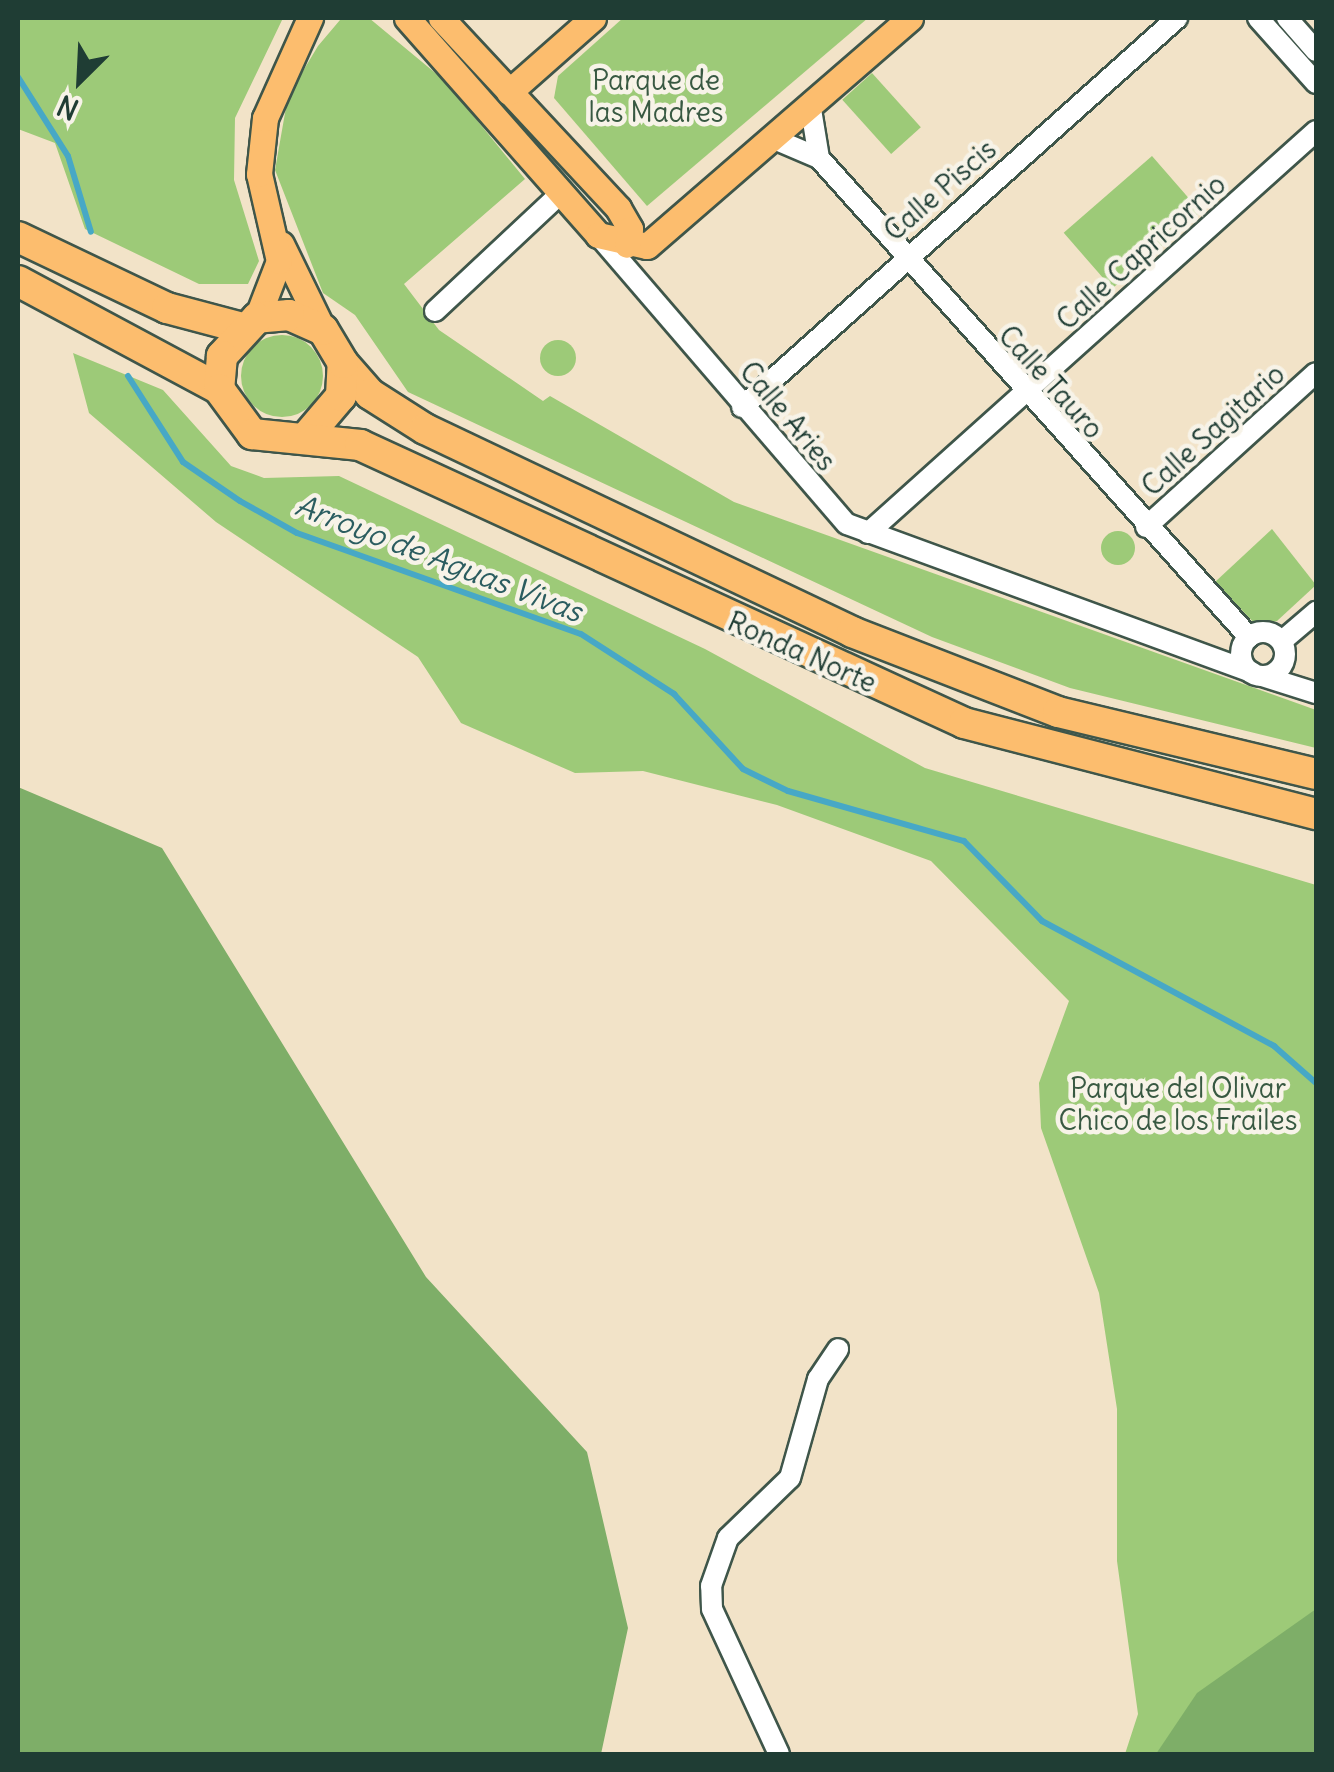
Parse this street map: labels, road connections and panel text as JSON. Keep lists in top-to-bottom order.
{
  "streets": {
    "highway": ["Ronda Norte"],
    "main road": ["Calle Aries"],
    "street": [
      "Calle Piscis",
      "Calle Capricornio",
      "Calle Tauro",
      "Calle Sagitario"
    ]
  },
  "crossings": [
    ["Calle Piscis", "Calle Tauro"],
    ["Calle Piscis", "Calle Aries"],
    ["Calle Capricornio", "Calle Tauro"],
    ["Calle Capricornio", "Calle Aries"],
    ["Calle Tauro", "Calle Aries"],
    ["Calle Tauro", "Calle Sagitario"]
  ],
  "water": ["Arroyo de Aguas Vivas"],
  "parks": ["Parque de las Madres", "Parque del Olivar Chico de los Frailes"],
  "north": "bottom left"
}
